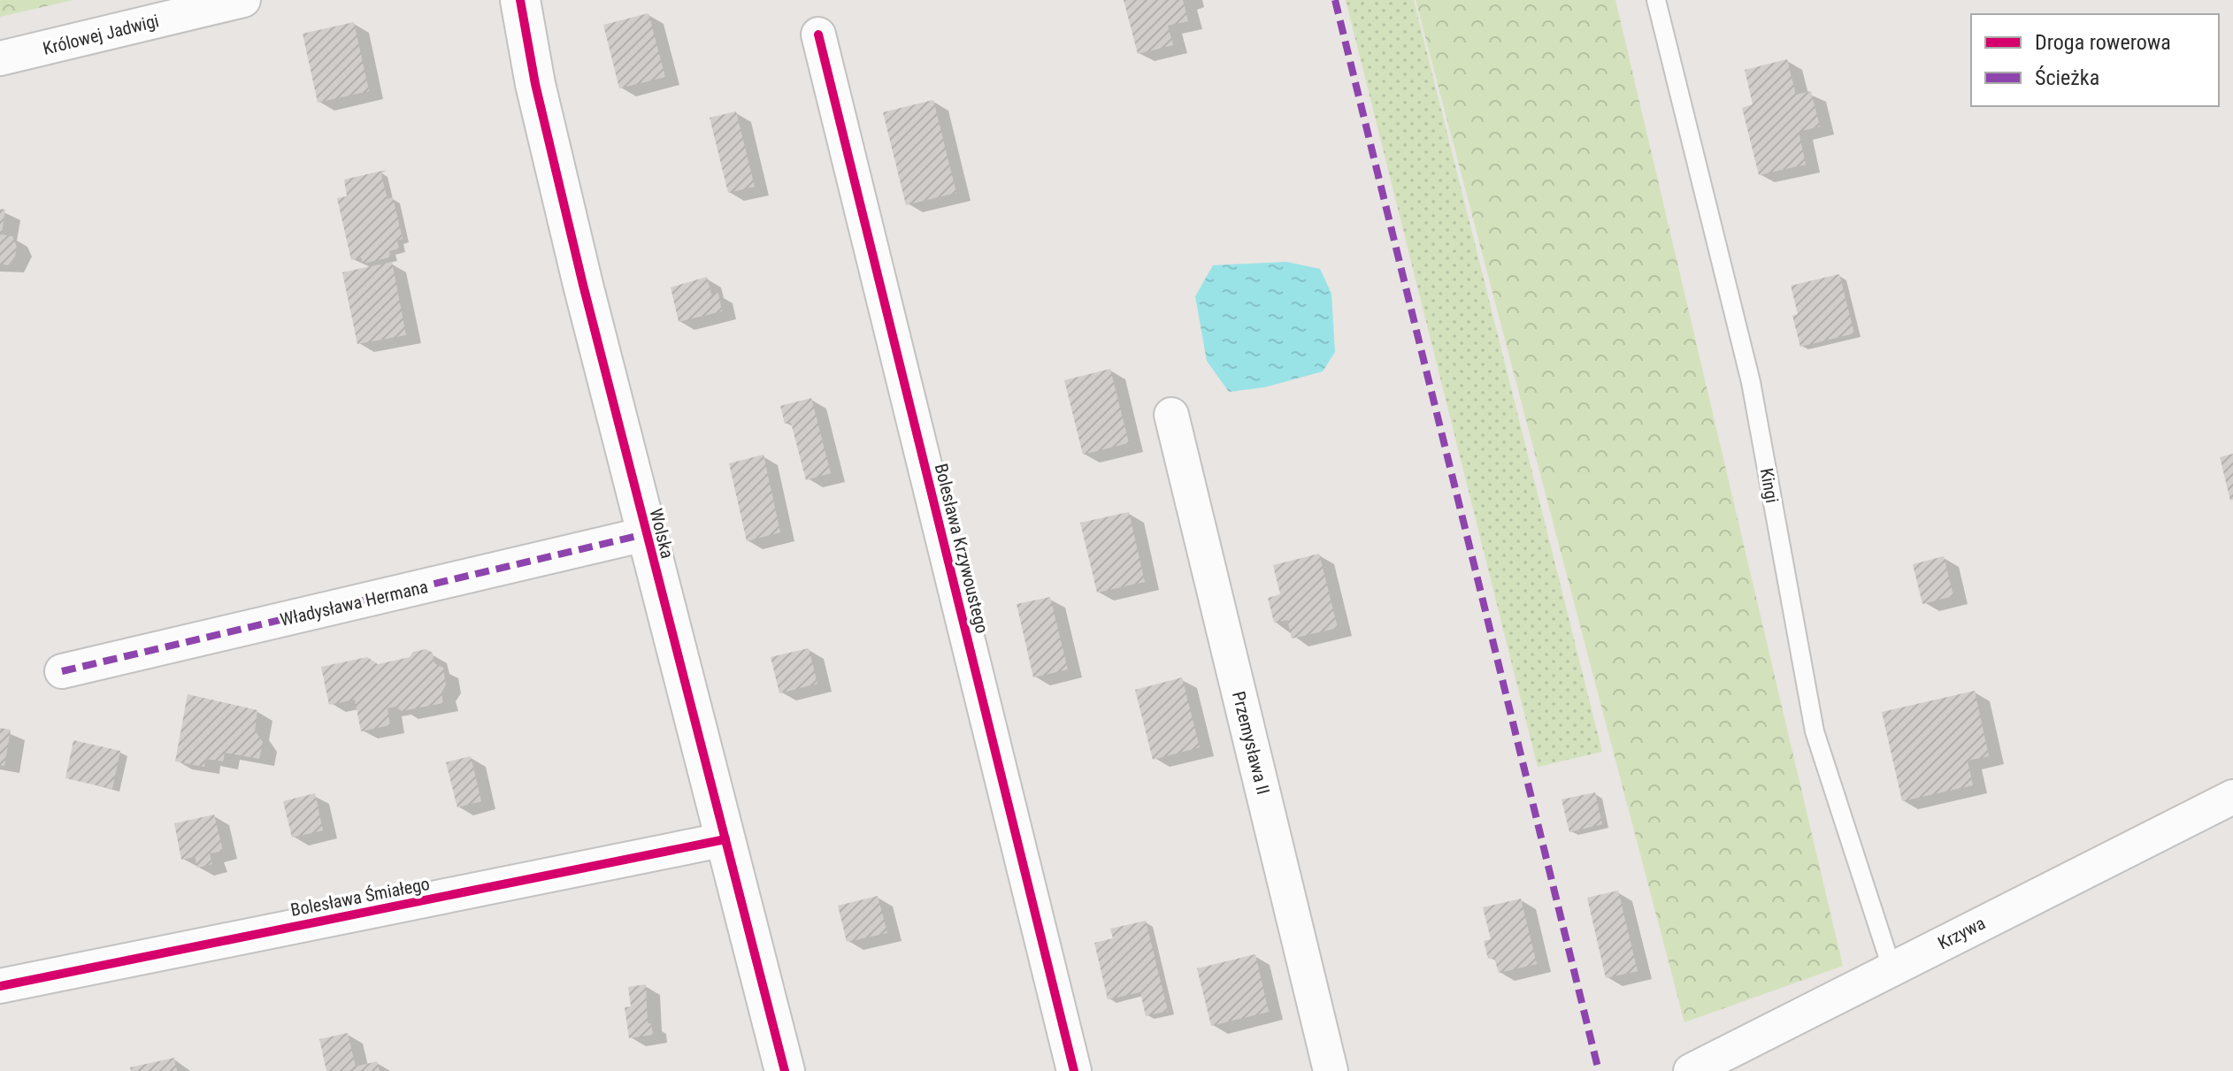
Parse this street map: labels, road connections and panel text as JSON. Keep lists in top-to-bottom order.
{
  "streets": {
    "street": [
      "Królowej Jadwigi",
      "Wolska",
      "Bolesława Krzywoustego",
      "Władysława Hermana",
      "Przemysława II",
      "Bolesława Śmiałego",
      "Krzywa"
    ],
    "lane": ["Kingi"]
  },
  "crossings": [
    ["Kingi", "Krzywa"],
    ["Wolska", "Władysława Hermana"],
    ["Wolska", "Bolesława Śmiałego"]
  ],
  "legend": ["Droga rowerowa", "Ścieżka"]
}
